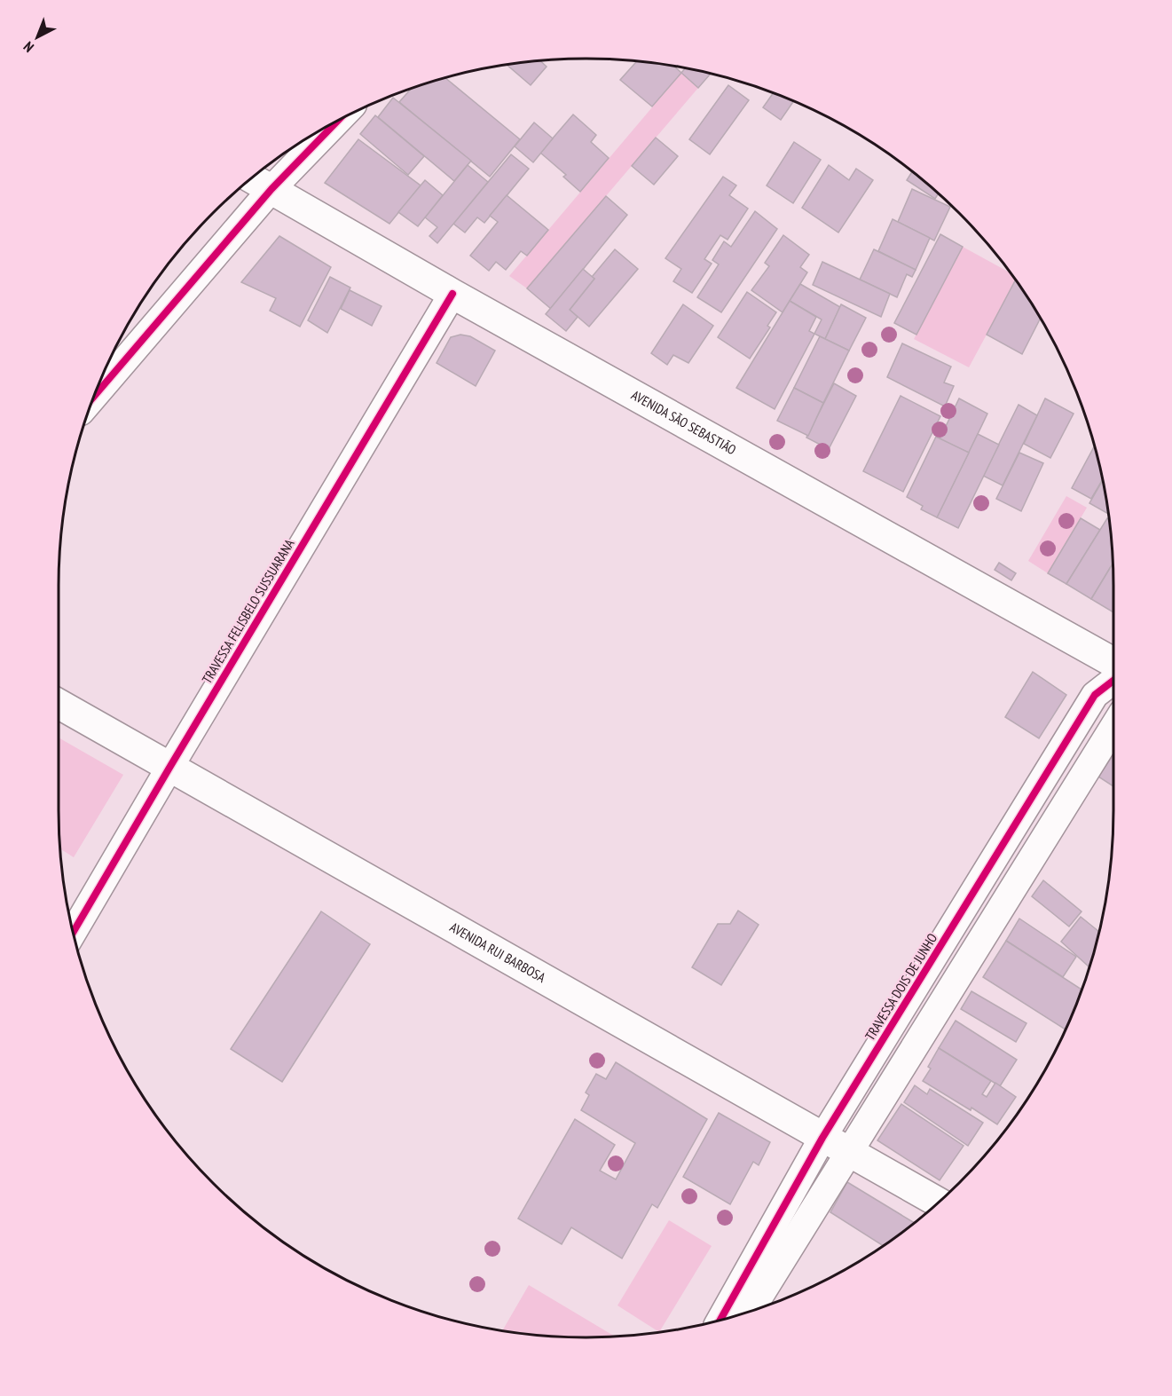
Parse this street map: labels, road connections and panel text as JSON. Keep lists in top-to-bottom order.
{
  "streets": {
    "main road": ["AVENIDA SÃO SEBASTIÃO", "AVENIDA RUI BARBOSA"],
    "street": ["TRAVESSA FELISBELO SUSSUARANA", "TRAVESSA DOIS DE JUNHO"]
  },
  "crossings": [
    ["AVENIDA SÃO SEBASTIÃO", "TRAVESSA FELISBELO SUSSUARANA"],
    ["TRAVESSA FELISBELO SUSSUARANA", "AVENIDA RUI BARBOSA"],
    ["AVENIDA RUI BARBOSA", "TRAVESSA DOIS DE JUNHO"]
  ],
  "north": "bottom left"
}
